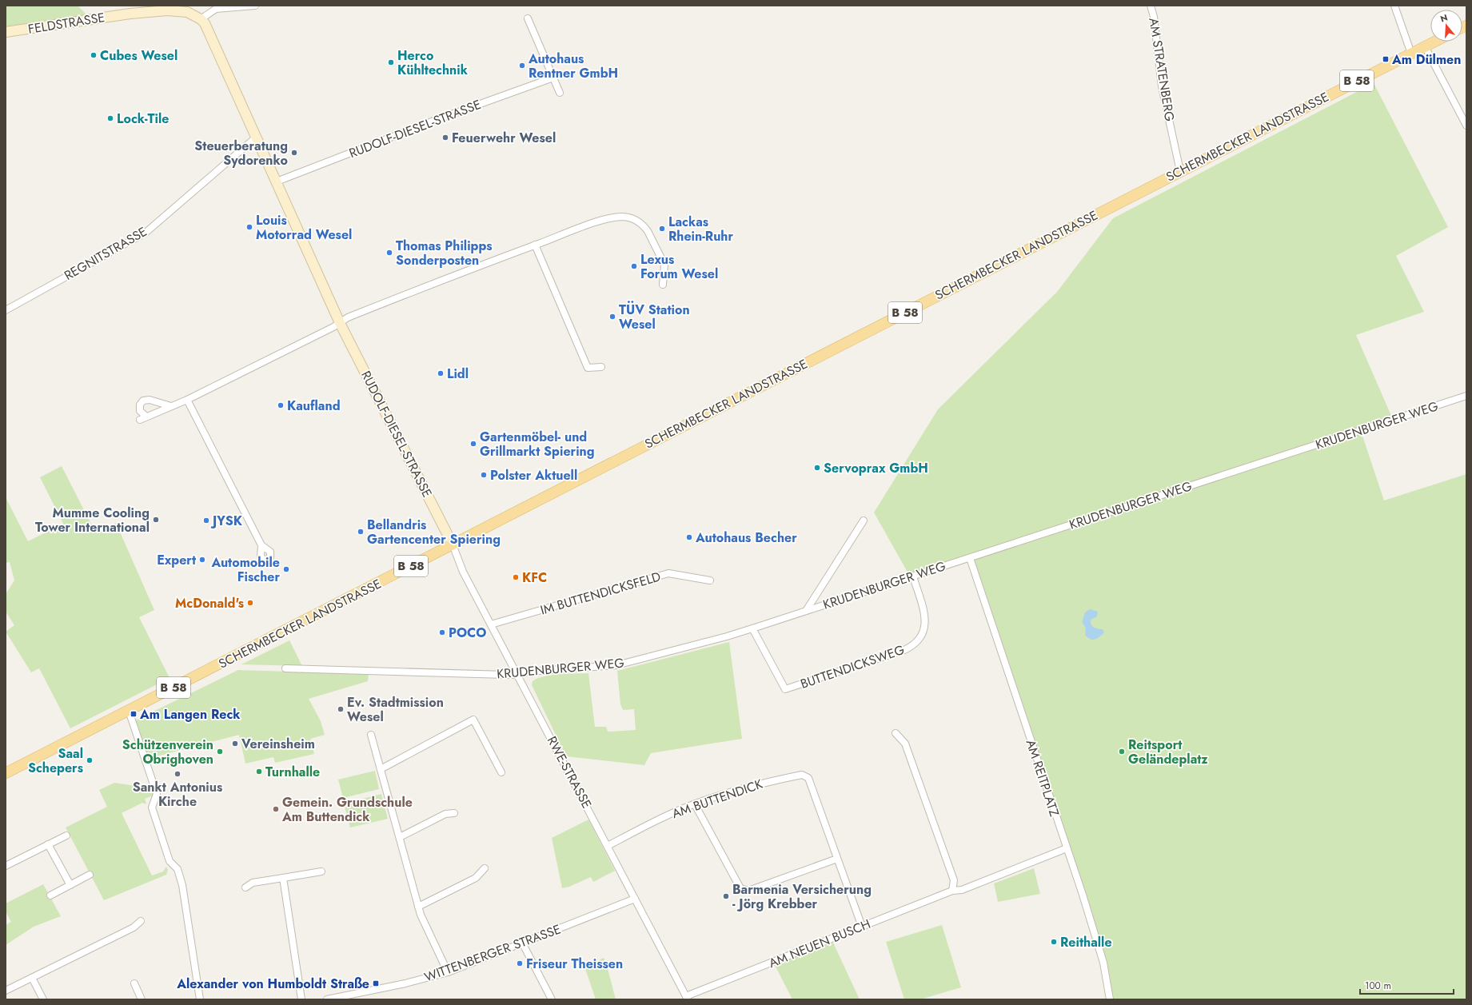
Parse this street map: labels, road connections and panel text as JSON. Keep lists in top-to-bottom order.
{
  "streets": {
    "main road": ["B 58", "SCHERMBECKER LANDSTRASSE"],
    "street": [
      "FELDSTRASSE",
      "AM STRATENBERG",
      "RUDOLF-DIESEL-STRASSE",
      "REGNITSTRASSE",
      "KRUDENBURGER WEG",
      "IM BUTTENDICKSFELD",
      "BUTTENDICKSWEG",
      "RWE-STRASSE",
      "AM REITPLATZ",
      "AM BUTTENDICK",
      "AM NEUEN BUSCH",
      "WITTENBERGER STRASSE"
    ]
  },
  "crossings": [
    ["FELDSTRASSE", "RUDOLF-DIESEL-STRASSE"],
    ["AM STRATENBERG", "SCHERMBECKER LANDSTRASSE"],
    ["RUDOLF-DIESEL-STRASSE", "SCHERMBECKER LANDSTRASSE"],
    ["RUDOLF-DIESEL-STRASSE", "REGNITSTRASSE"],
    ["RUDOLF-DIESEL-STRASSE", "RWE-STRASSE"],
    ["SCHERMBECKER LANDSTRASSE", "RWE-STRASSE"],
    ["KRUDENBURGER WEG", "BUTTENDICKSWEG"],
    ["KRUDENBURGER WEG", "RWE-STRASSE"],
    ["KRUDENBURGER WEG", "AM REITPLATZ"],
    ["IM BUTTENDICKSFELD", "RWE-STRASSE"],
    ["RWE-STRASSE", "AM BUTTENDICK"],
    ["RWE-STRASSE", "AM NEUEN BUSCH"],
    ["RWE-STRASSE", "WITTENBERGER STRASSE"],
    ["AM REITPLATZ", "AM NEUEN BUSCH"],
    ["AM BUTTENDICK", "AM NEUEN BUSCH"]
  ],
  "places": {
    "other": [
      "Cubes Wesel",
      "Herco Kühltechnik",
      "Autohaus Rentner GmbH",
      "Lock-Tile",
      "Feuerwehr Wesel",
      "Steuerberatung Sydorenko",
      "Louis Motorrad Wesel",
      "Lackas Rhein-Ruhr",
      "Thomas Philipps Sonderposten",
      "Lexus Forum Wesel",
      "TÜV Station Wesel",
      "Lidl",
      "Kaufland",
      "Gartenmöbel- und Grillmarkt Spiering",
      "Servoprax GmbH",
      "Polster Aktuell",
      "Mumme Cooling Tower International",
      "JYSK",
      "Bellandris Gartencenter Spiering",
      "Autohaus Becher",
      "Expert",
      "Automobile Fischer",
      "KFC",
      "McDonald's",
      "POCO",
      "Ev. Stadtmission Wesel",
      "Vereinsheim",
      "Schützenverein Obrighoven",
      "Reitsport Geländeplatz",
      "Saal Schepers",
      "Turnhalle",
      "Sankt Antonius Kirche",
      "Gemein. Grundschule Am Buttendick",
      "Barmenia Versicherung - Jörg Krebber",
      "Reithalle",
      "Friseur Theissen"
    ],
    "transit": ["Am Dülmen", "Am Langen Reck", "Alexander von Humboldt Straße"]
  },
  "scale_bar": "100 m",
  "north": "top"
}
